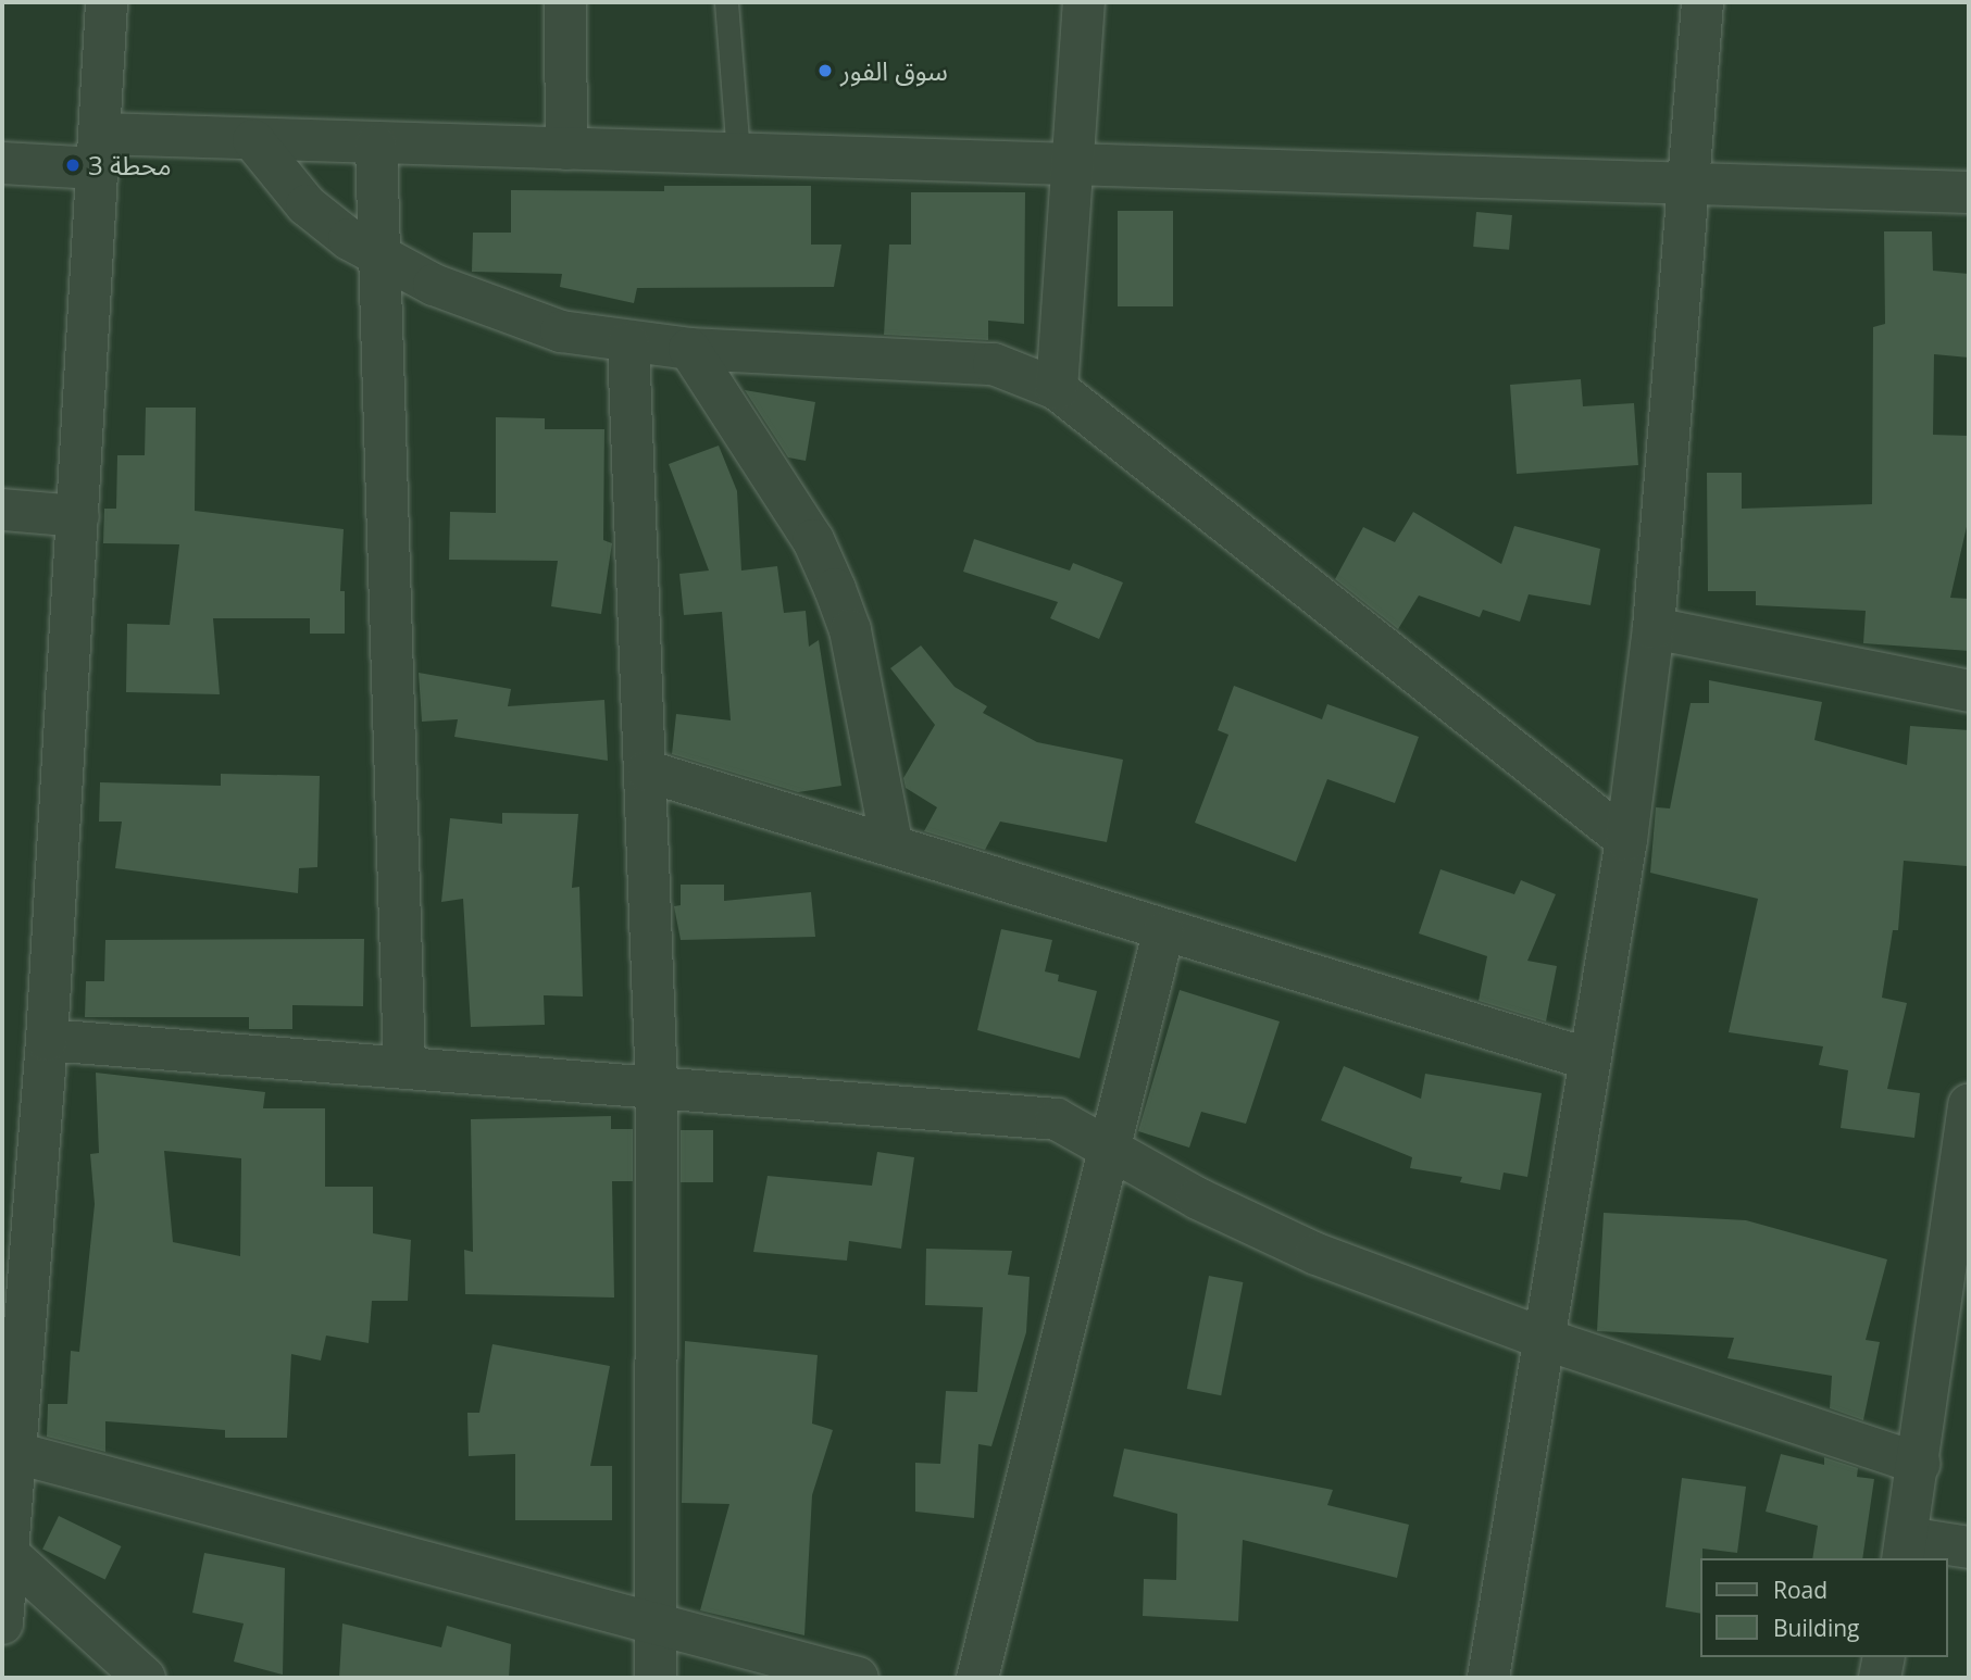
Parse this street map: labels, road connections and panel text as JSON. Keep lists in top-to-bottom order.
{
  "places": ["سوق الفور", "محطة 3"],
  "legend": ["Road", "Building"]
}
